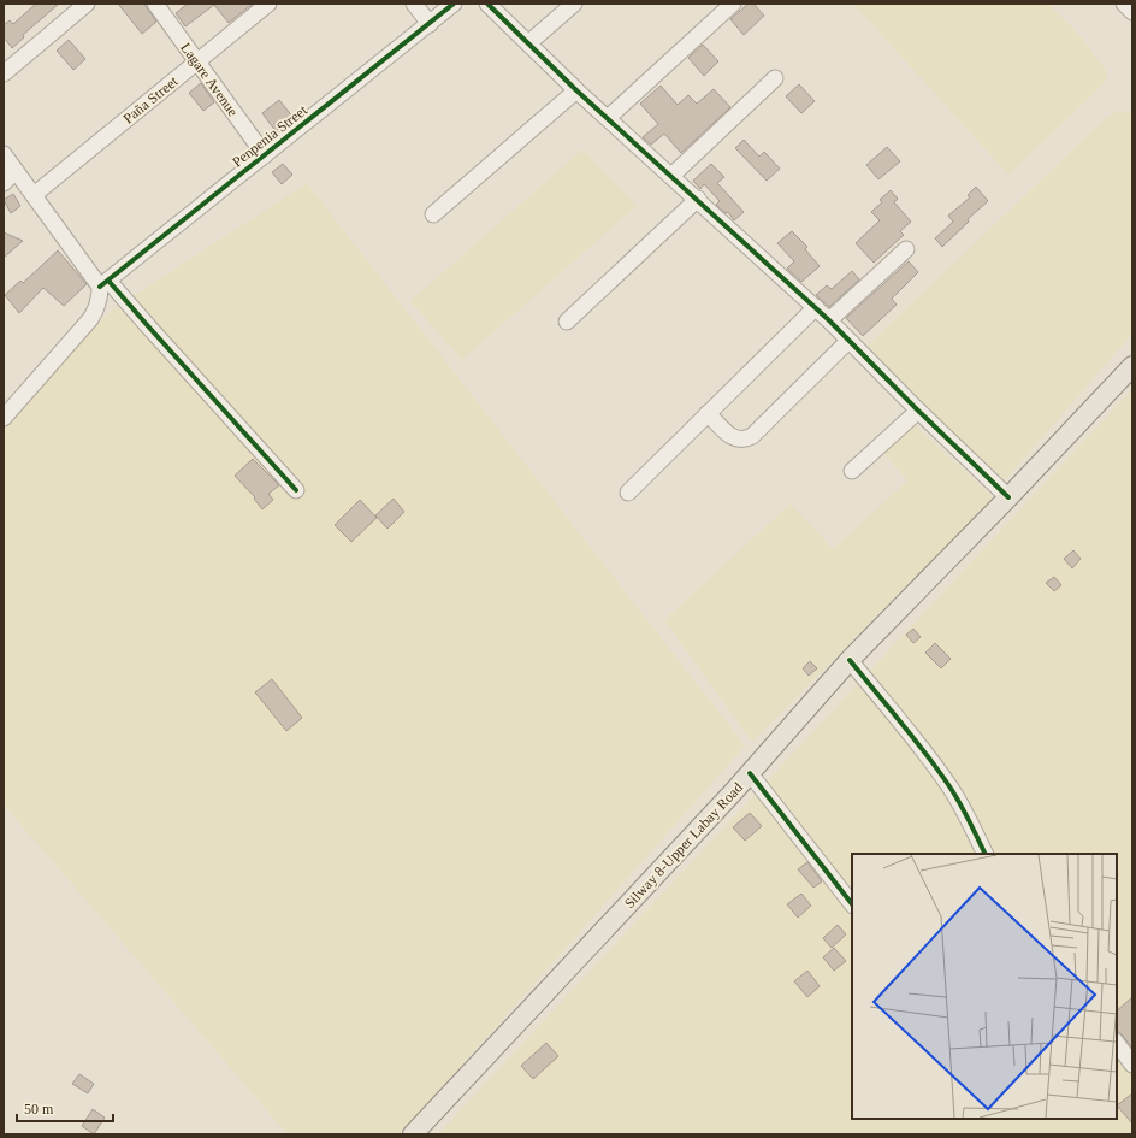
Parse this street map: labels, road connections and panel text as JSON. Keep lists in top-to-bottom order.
{
  "streets": {
    "main road": ["Silway 8-Upper Labay Road"],
    "street": ["Lagare Avenue", "Paña Street", "Penpenia Street"]
  },
  "crossings": [
    ["Lagare Avenue", "Paña Street"],
    ["Lagare Avenue", "Penpenia Street"]
  ],
  "scale_bar": "50 m"
}
